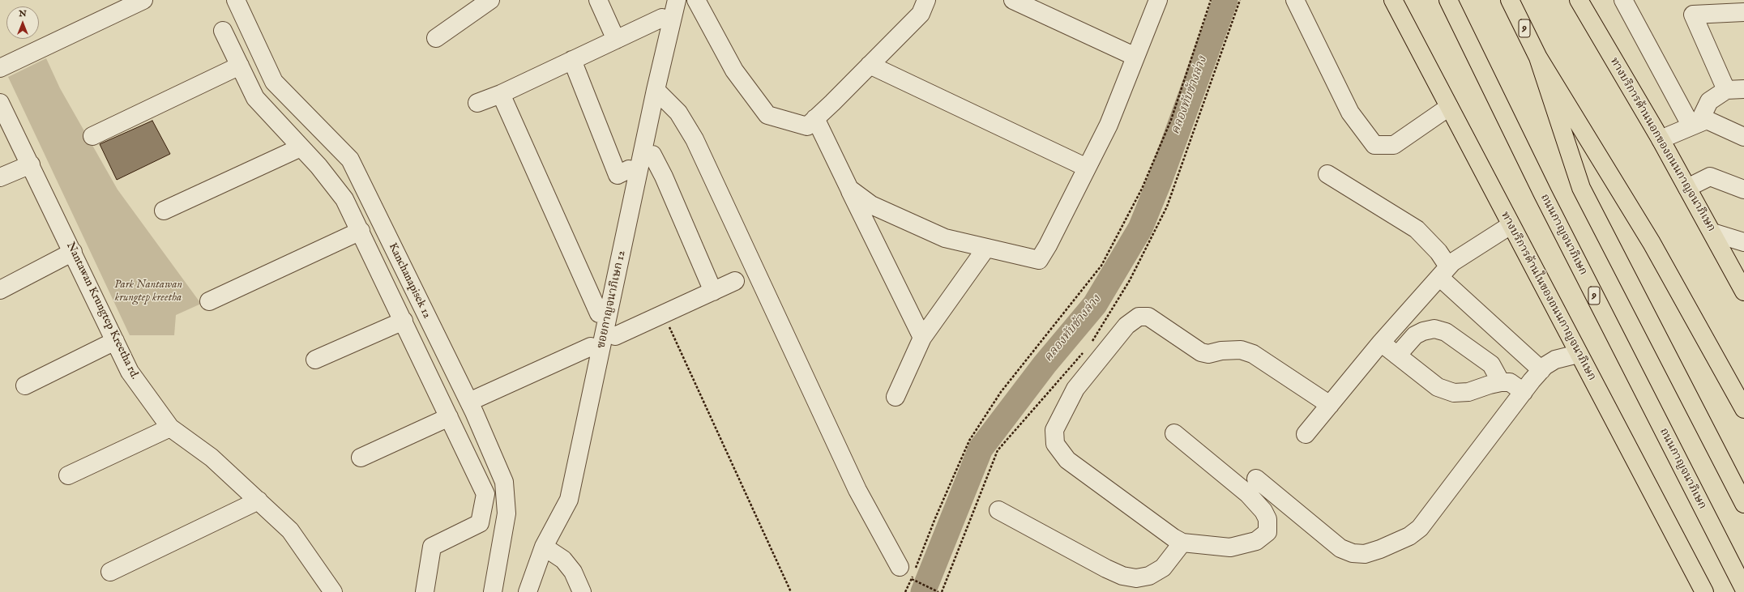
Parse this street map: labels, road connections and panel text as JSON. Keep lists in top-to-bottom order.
{
  "streets": {
    "main road": [
      "9",
      "ทางบริการด้านนอกของถนนกาญจนาภิเษก",
      "ถนนกาญจนาภิเษก",
      "ทางบริการด้านในของถนนกาญจนาภิเษก"
    ],
    "street": ["Kanchanapisek 12", "ซอยกาญจนาภิเษก 12", "Nantawan Krungtep Kreetha rd."]
  },
  "water": ["คลองทับช้างล่าง"],
  "parks": ["Park Nantawan krungtep kreetha"],
  "north": "top"
}
